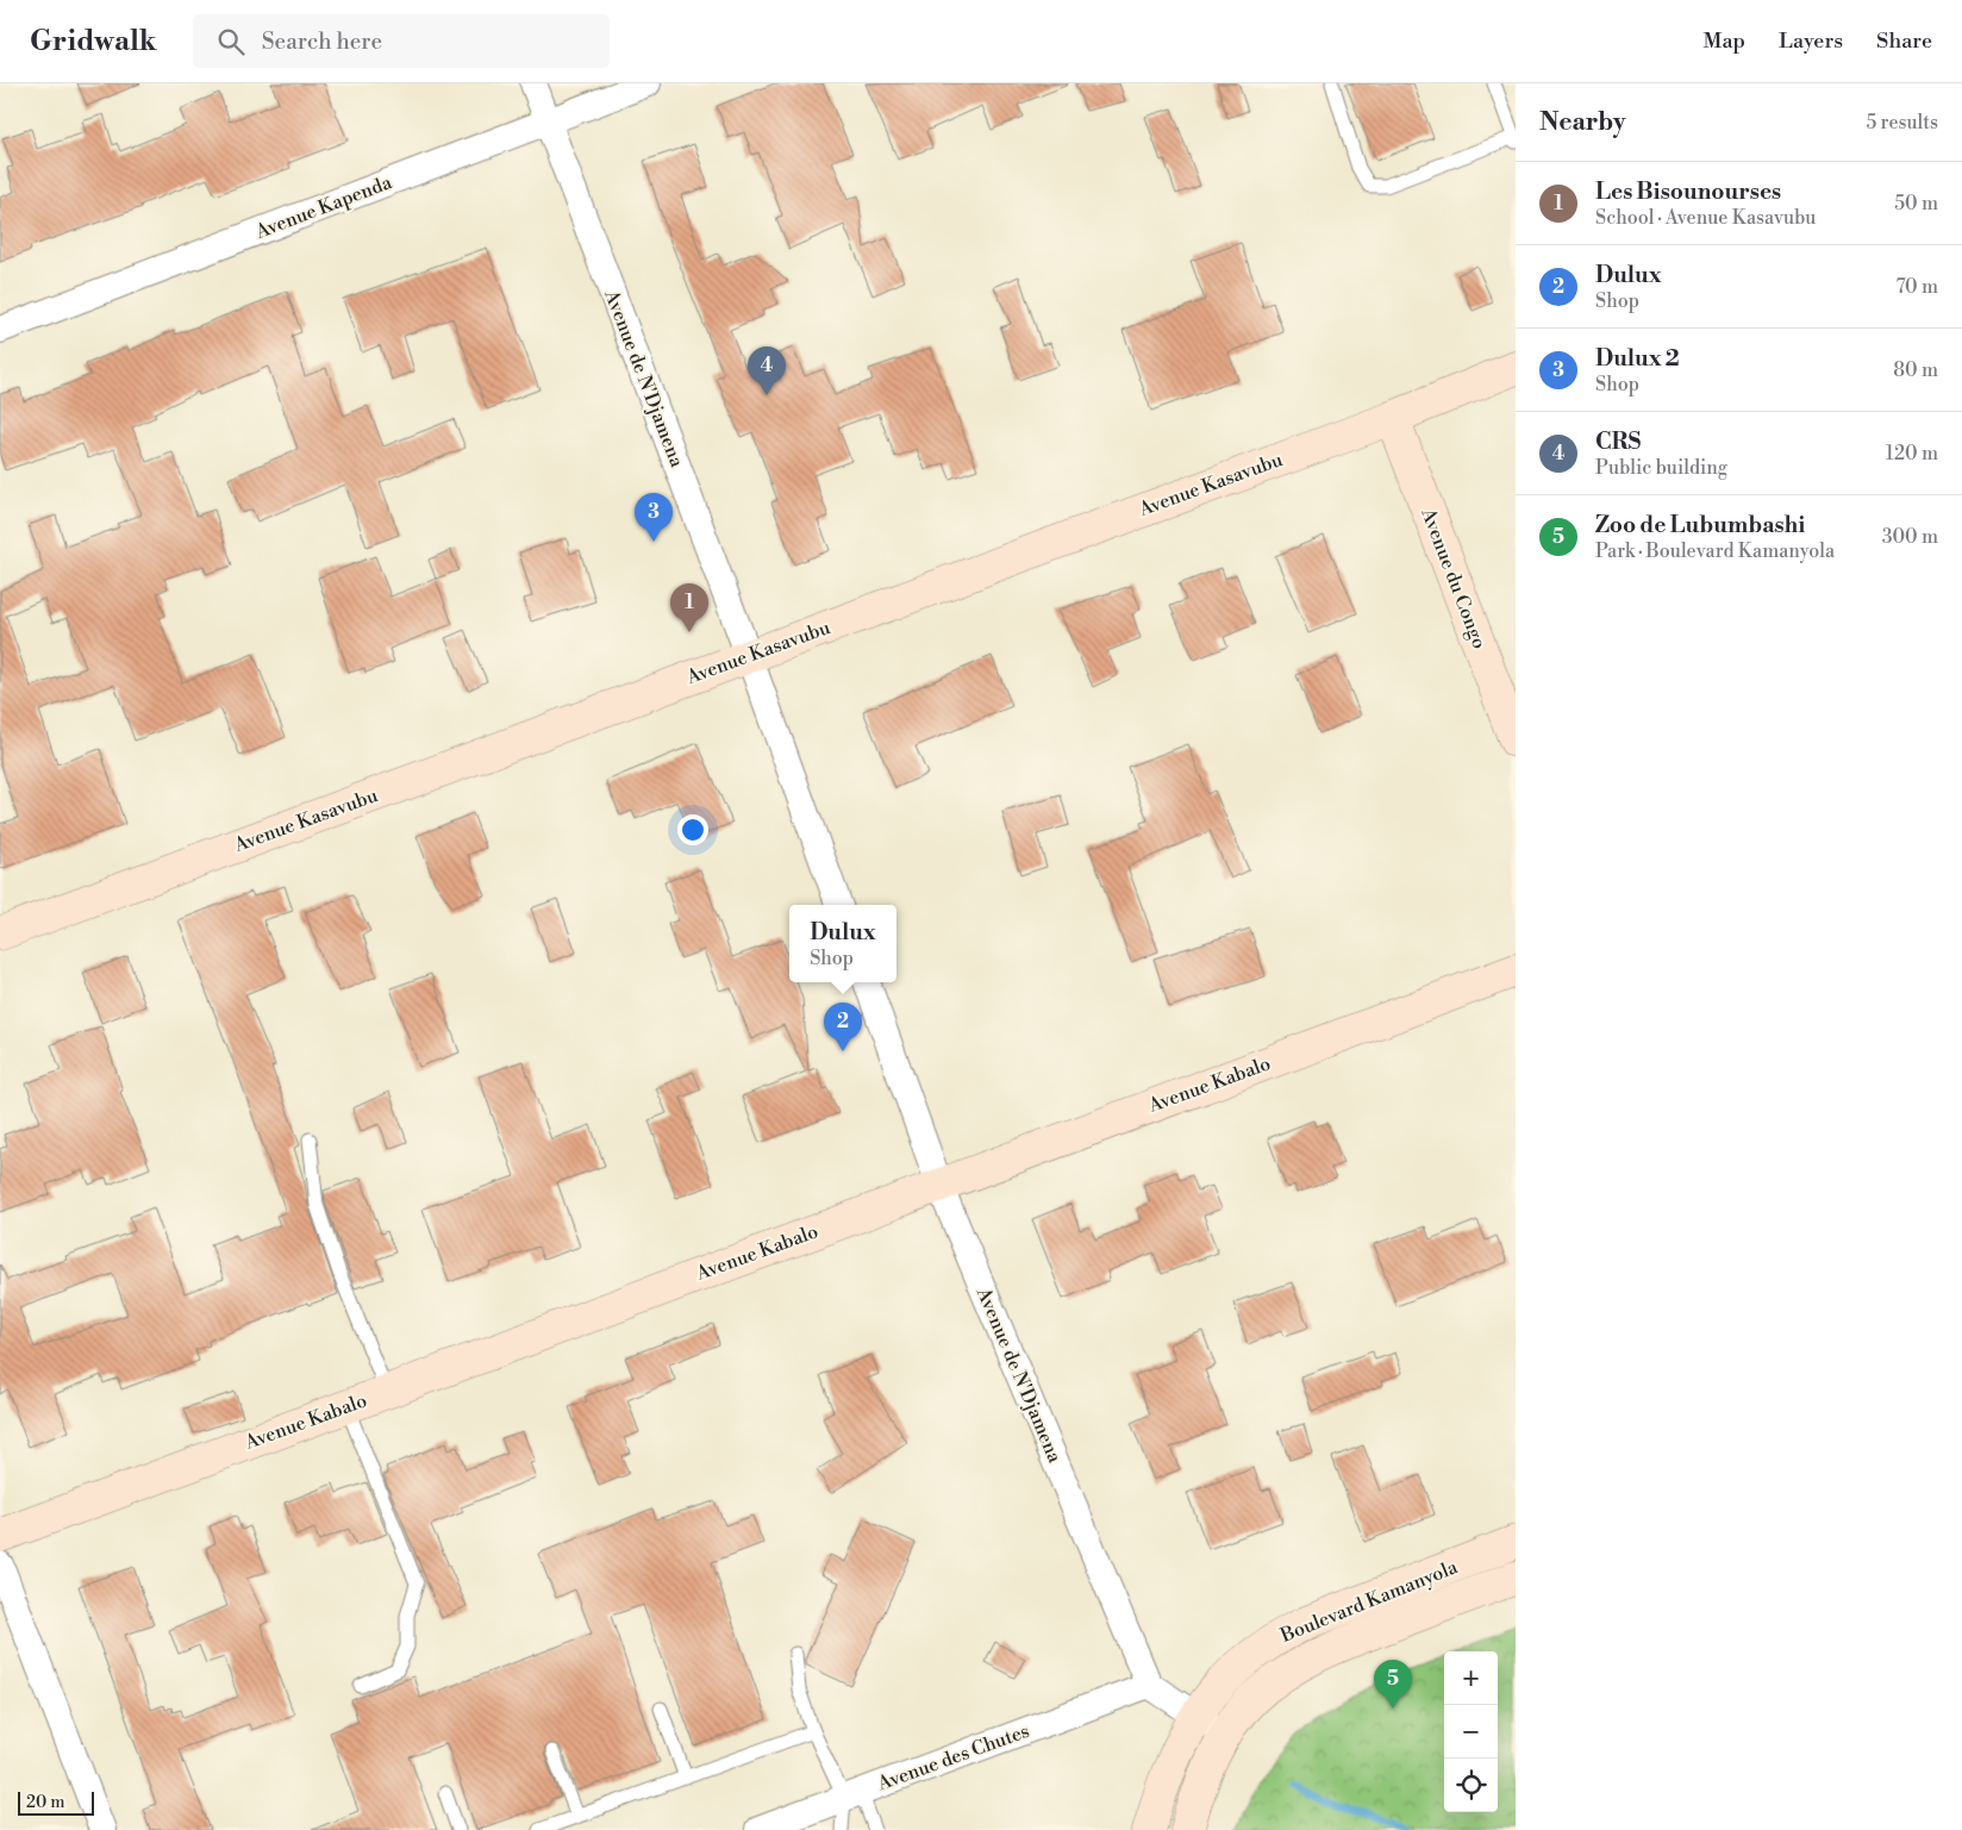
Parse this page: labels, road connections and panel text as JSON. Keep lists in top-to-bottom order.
{
  "streets": {
    "main road": [
      "Avenue Kasavubu",
      "Avenue du Congo",
      "Avenue Kabalo",
      "Boulevard Kamanyola"
    ],
    "street": ["Avenue Kapenda", "Avenue de N'Djamena", "Avenue des Chutes"]
  },
  "crossings": [
    ["Avenue Kapenda", "Avenue de N'Djamena"],
    ["Avenue de N'Djamena", "Avenue Kasavubu"],
    ["Avenue de N'Djamena", "Avenue Kabalo"],
    ["Avenue de N'Djamena", "Avenue des Chutes"],
    ["Avenue Kasavubu", "Avenue du Congo"]
  ],
  "scale_bar": "20 m",
  "page": {
    "header": "Gridwalk",
    "search": "Search here",
    "nav": ["Map", "Layers", "Share"],
    "heading": ["Nearby", "5 results"],
    "list": [
      {
        "mark": "1",
        "name": "Les Bisounourses",
        "note": "School · Avenue Kasavubu",
        "value": "50 m"
      },
      {
        "mark": "2",
        "name": "Dulux",
        "note": "Shop",
        "value": "70 m"
      },
      {
        "mark": "3",
        "name": "Dulux 2",
        "note": "Shop",
        "value": "80 m"
      },
      {
        "mark": "4",
        "name": "CRS",
        "note": "Public building",
        "value": "120 m"
      },
      {
        "mark": "5",
        "name": "Zoo de Lubumbashi",
        "note": "Park · Boulevard Kamanyola",
        "value": "300 m"
      }
    ],
    "pins": [
      "4",
      "3",
      "1",
      "2",
      "5"
    ],
    "popup": ["Dulux", "Shop"],
    "map_buttons": ["+", "−"],
    "scale": "20 m"
  }
}
